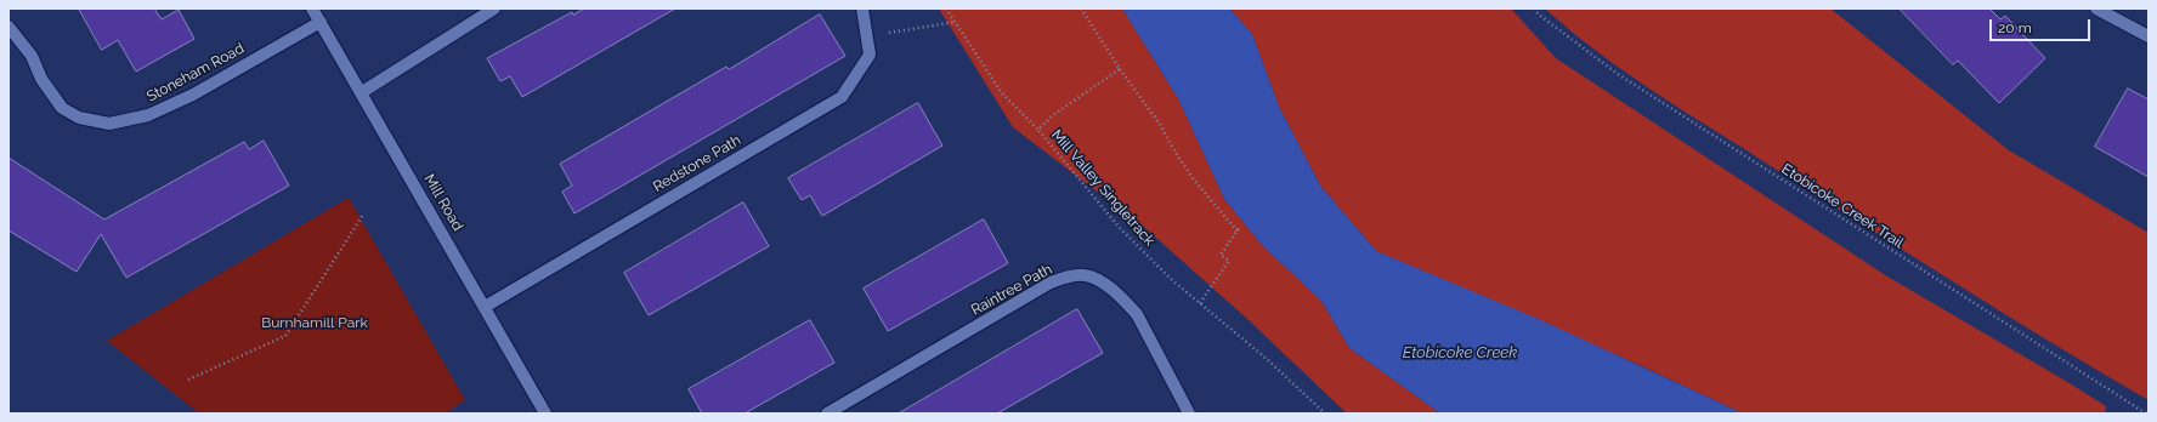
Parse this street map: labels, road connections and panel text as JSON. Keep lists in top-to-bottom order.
{
  "streets": {
    "street": [
      "Stoneham Road",
      "Redstone Path",
      "Mill Road",
      "Raintree Path"
    ],
    "path": ["Mill Valley Singletrack", "Etobicoke Creek Trail"]
  },
  "crossings": [
    ["Stoneham Road", "Mill Road"],
    ["Redstone Path", "Mill Road"]
  ],
  "water": ["Etobicoke Creek"],
  "parks": ["Burnhamill Park"],
  "scale_bar": "20 m"
}
